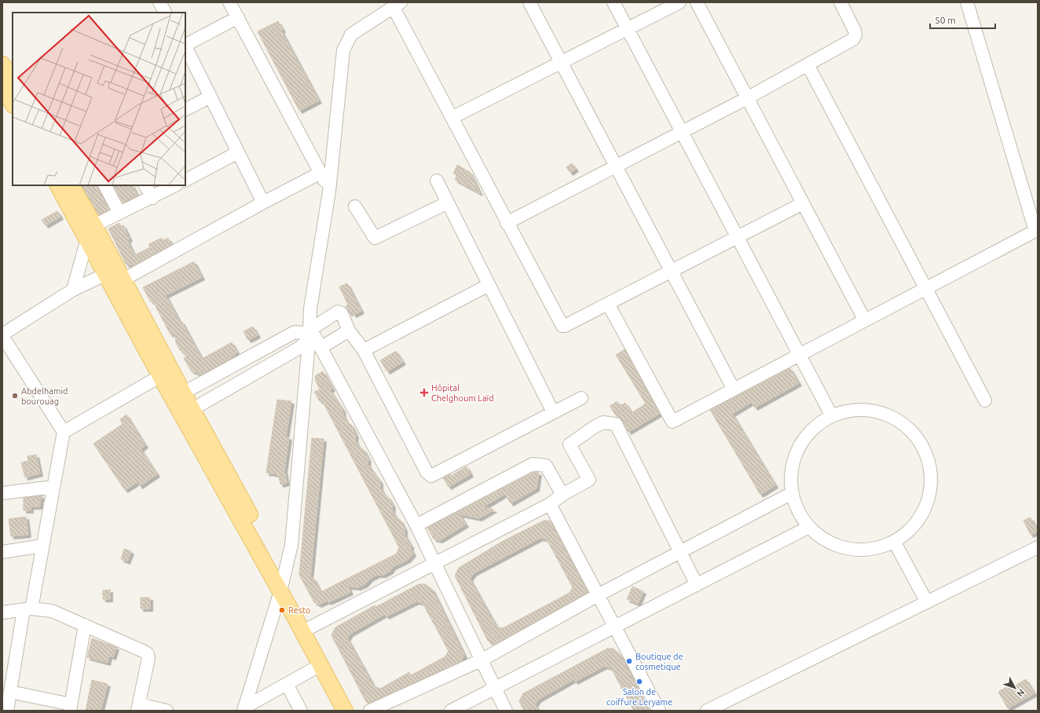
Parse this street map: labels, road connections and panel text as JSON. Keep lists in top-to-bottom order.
{
  "places": {
    "health": ["Hôpital Chelghoum Laïd"],
    "other": [
      "Abdelhamid bourouag",
      "Resto",
      "Boutique de cosmetique",
      "Salon de coiffure Leryame"
    ]
  },
  "scale_bar": "50 m",
  "north": "bottom right"
}
